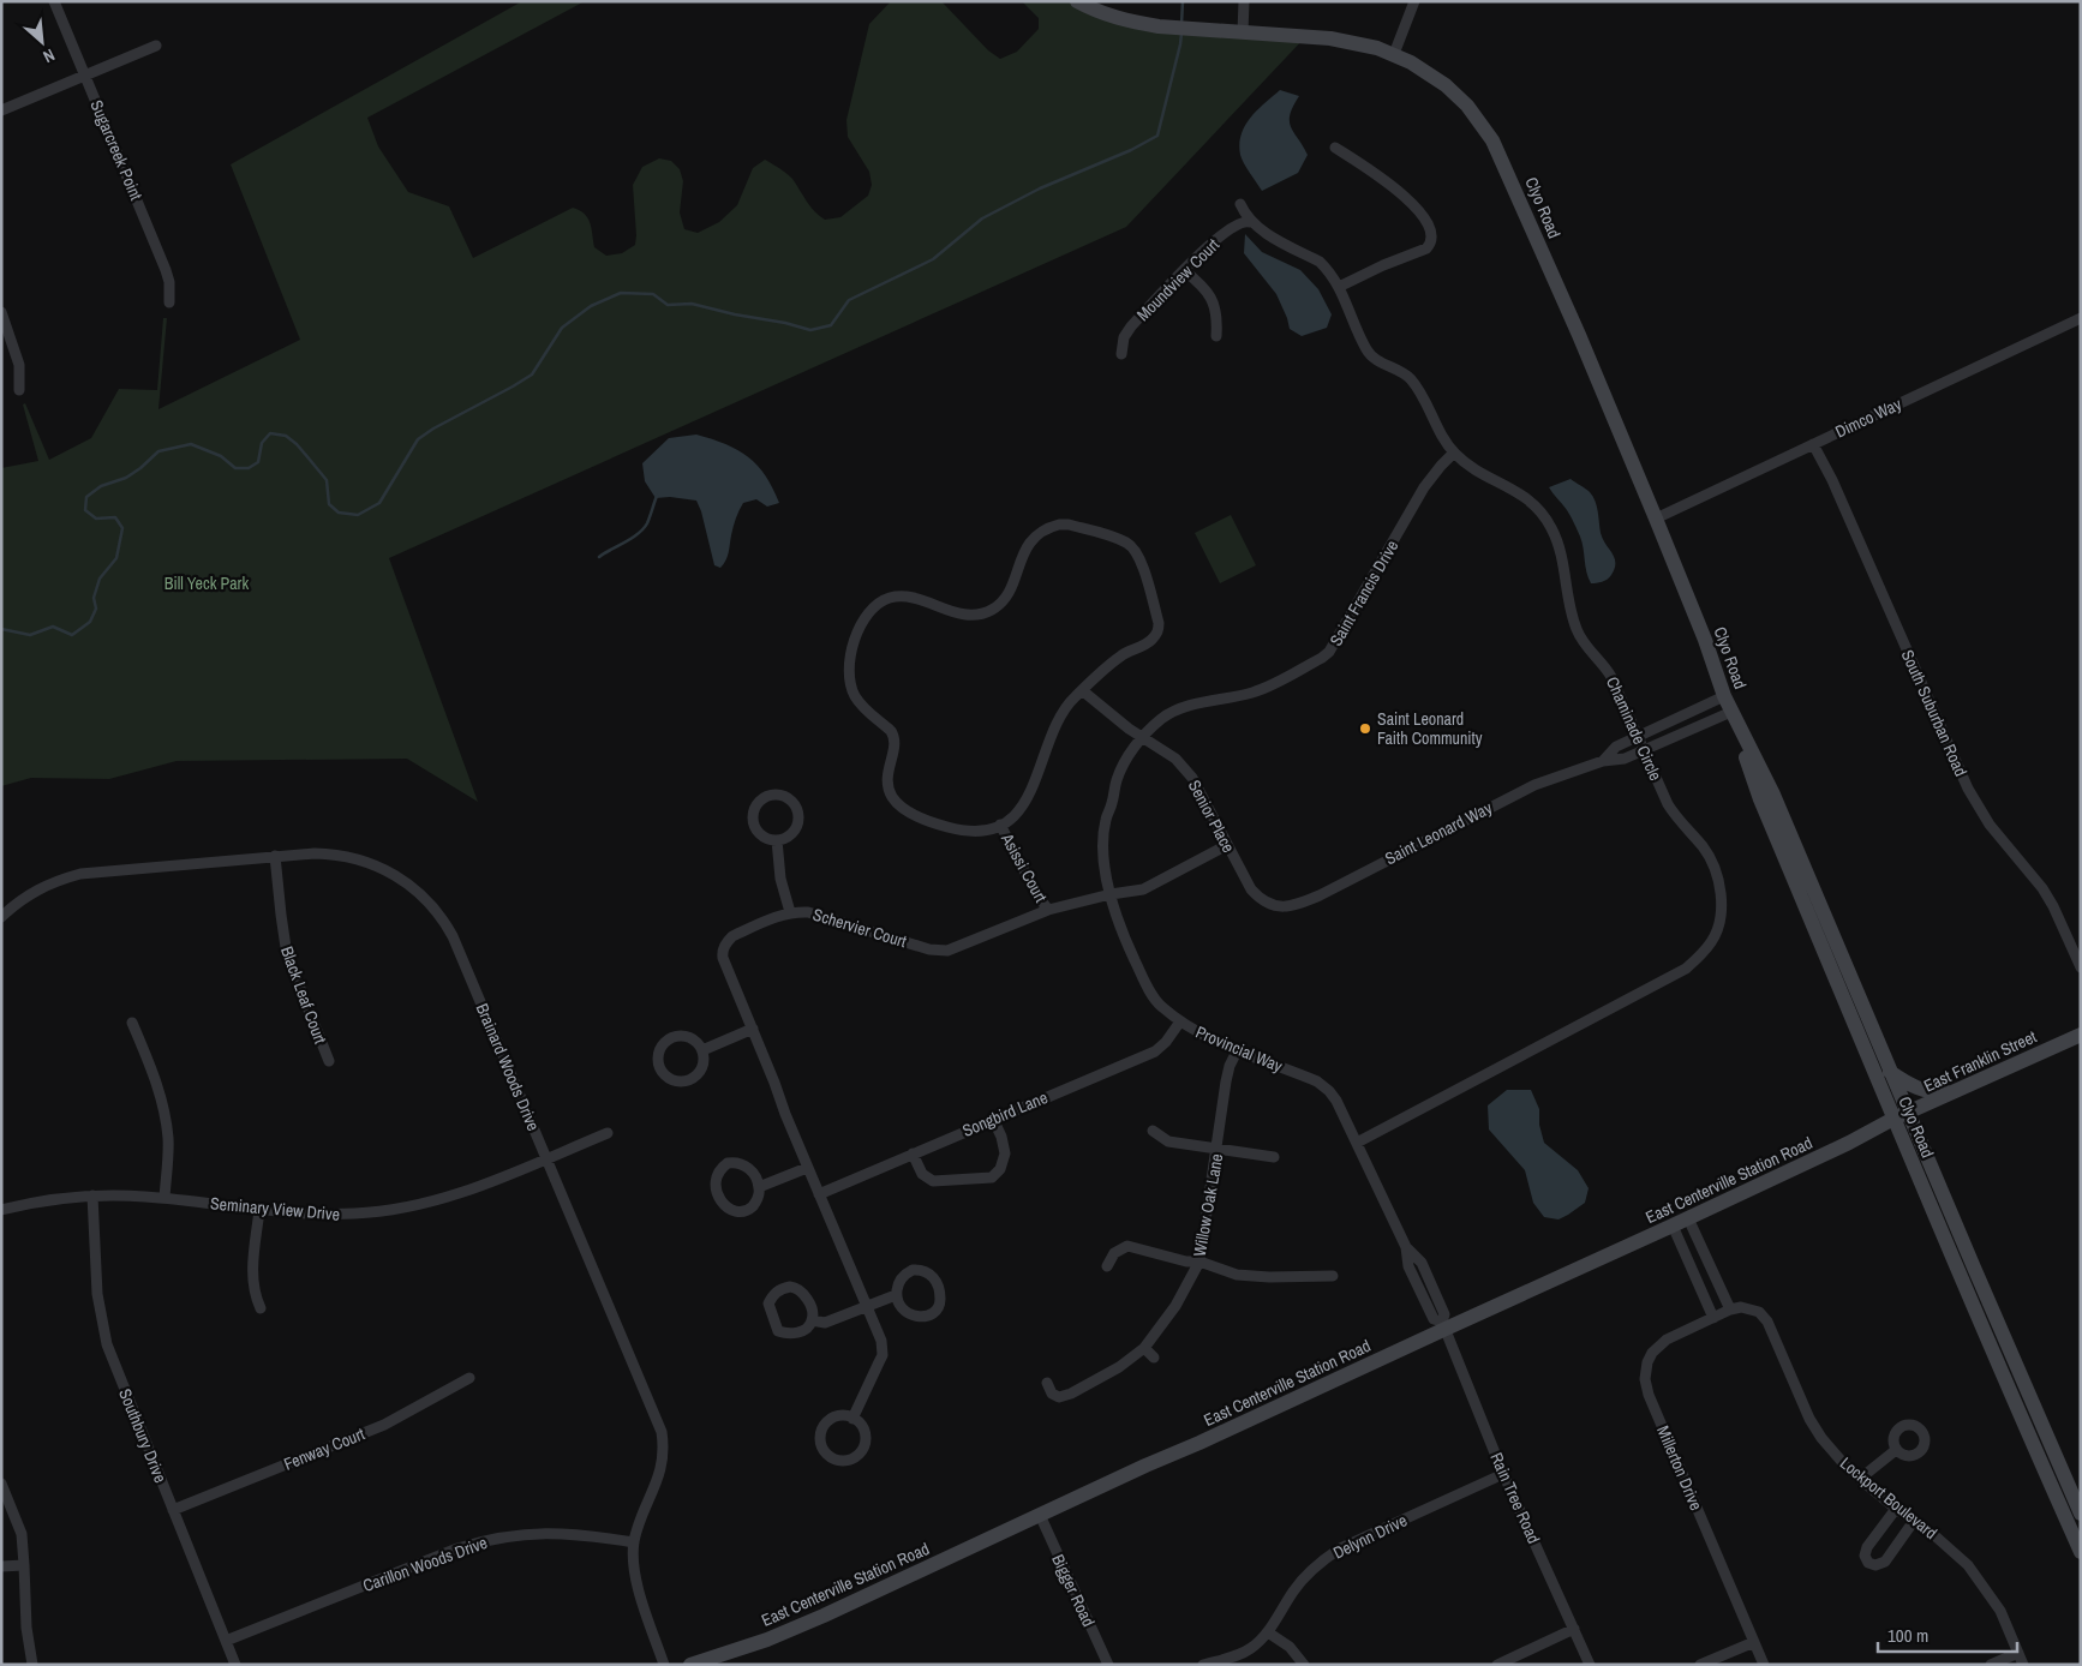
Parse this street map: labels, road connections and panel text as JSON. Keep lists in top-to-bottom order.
{
  "streets": {
    "street": [
      "Sugarcreek Point",
      "Clyo Road",
      "Moundview Court",
      "Dimco Way",
      "Saint Francis Drive",
      "South Suburban Road",
      "Chaminade Circle",
      "Senior Place",
      "Saint Leonard Way",
      "Asissi Court",
      "Schervier Court",
      "Black Leaf Court",
      "Provincial Way",
      "East Franklin Street",
      "Brainard Woods Drive",
      "Songbird Lane",
      "East Centerville Station Road",
      "Willow Oak Lane",
      "Seminary View Drive",
      "Southbury Drive",
      "Fenway Court",
      "Millerton Drive",
      "Rain Tree Road",
      "Lockport Boulevard",
      "Delynn Drive",
      "Carillon Woods Drive",
      "Bigger Road"
    ]
  },
  "crossings": [
    ["Clyo Road", "Dimco Way"],
    ["Clyo Road", "Saint Leonard Way"],
    ["Clyo Road", "East Franklin Street"],
    ["Clyo Road", "East Centerville Station Road"],
    ["Moundview Court", "Chaminade Circle"],
    ["Dimco Way", "South Suburban Road"],
    ["Saint Francis Drive", "Chaminade Circle"],
    ["Saint Francis Drive", "Senior Place"],
    ["Saint Francis Drive", "Provincial Way"],
    ["Chaminade Circle", "Saint Leonard Way"],
    ["Chaminade Circle", "Provincial Way"],
    ["Senior Place", "Saint Leonard Way"],
    ["Senior Place", "Schervier Court"],
    ["Senior Place", "Provincial Way"],
    ["Asissi Court", "Schervier Court"],
    ["Schervier Court", "Provincial Way"],
    ["Schervier Court", "Songbird Lane"],
    ["Black Leaf Court", "Brainard Woods Drive"],
    ["Provincial Way", "Songbird Lane"],
    ["Provincial Way", "East Centerville Station Road"],
    ["Provincial Way", "Willow Oak Lane"],
    ["Provincial Way", "Rain Tree Road"],
    ["East Franklin Street", "East Centerville Station Road"],
    ["Brainard Woods Drive", "Seminary View Drive"],
    ["Brainard Woods Drive", "Carillon Woods Drive"],
    ["East Centerville Station Road", "Rain Tree Road"],
    ["East Centerville Station Road", "Bigger Road"],
    ["Seminary View Drive", "Southbury Drive"],
    ["Southbury Drive", "Fenway Court"],
    ["Southbury Drive", "Carillon Woods Drive"],
    ["Millerton Drive", "Lockport Boulevard"],
    ["Rain Tree Road", "Delynn Drive"]
  ],
  "parks": ["Bill Yeck Park"],
  "places": ["Saint Leonard Faith Community"],
  "scale_bar": "100 m",
  "north": "bottom right"
}
